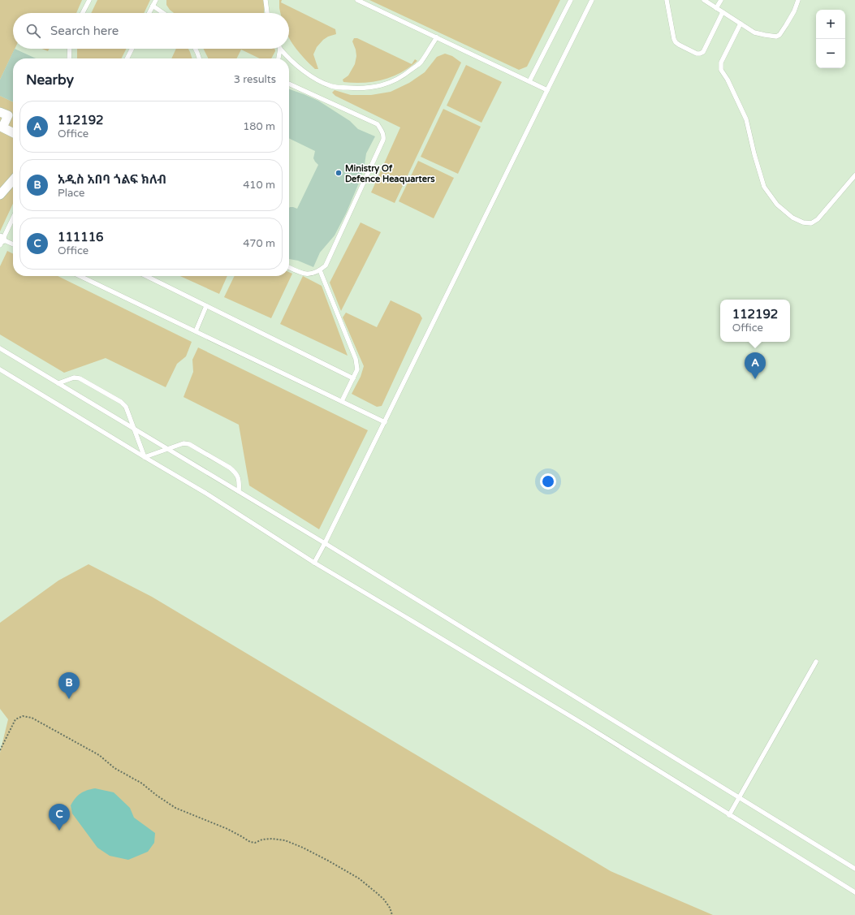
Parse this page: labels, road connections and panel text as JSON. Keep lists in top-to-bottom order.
{
  "places": ["Ministry Of Defence Heaquarters"],
  "page": {
    "map_buttons": ["+", "−"],
    "search": "Search here",
    "heading": ["Nearby", "3 results"],
    "list": [
      {
        "mark": "A",
        "name": "112192",
        "note": "Office",
        "value": "180 m"
      },
      {
        "mark": "B",
        "name": "አዲስ አበባ ጎልፍ ክለብ",
        "note": "Place",
        "value": "410 m"
      },
      {
        "mark": "C",
        "name": "111116",
        "note": "Office",
        "value": "470 m"
      }
    ],
    "popup": ["112192", "Office"],
    "pins": ["A", "B", "C"]
  }
}
